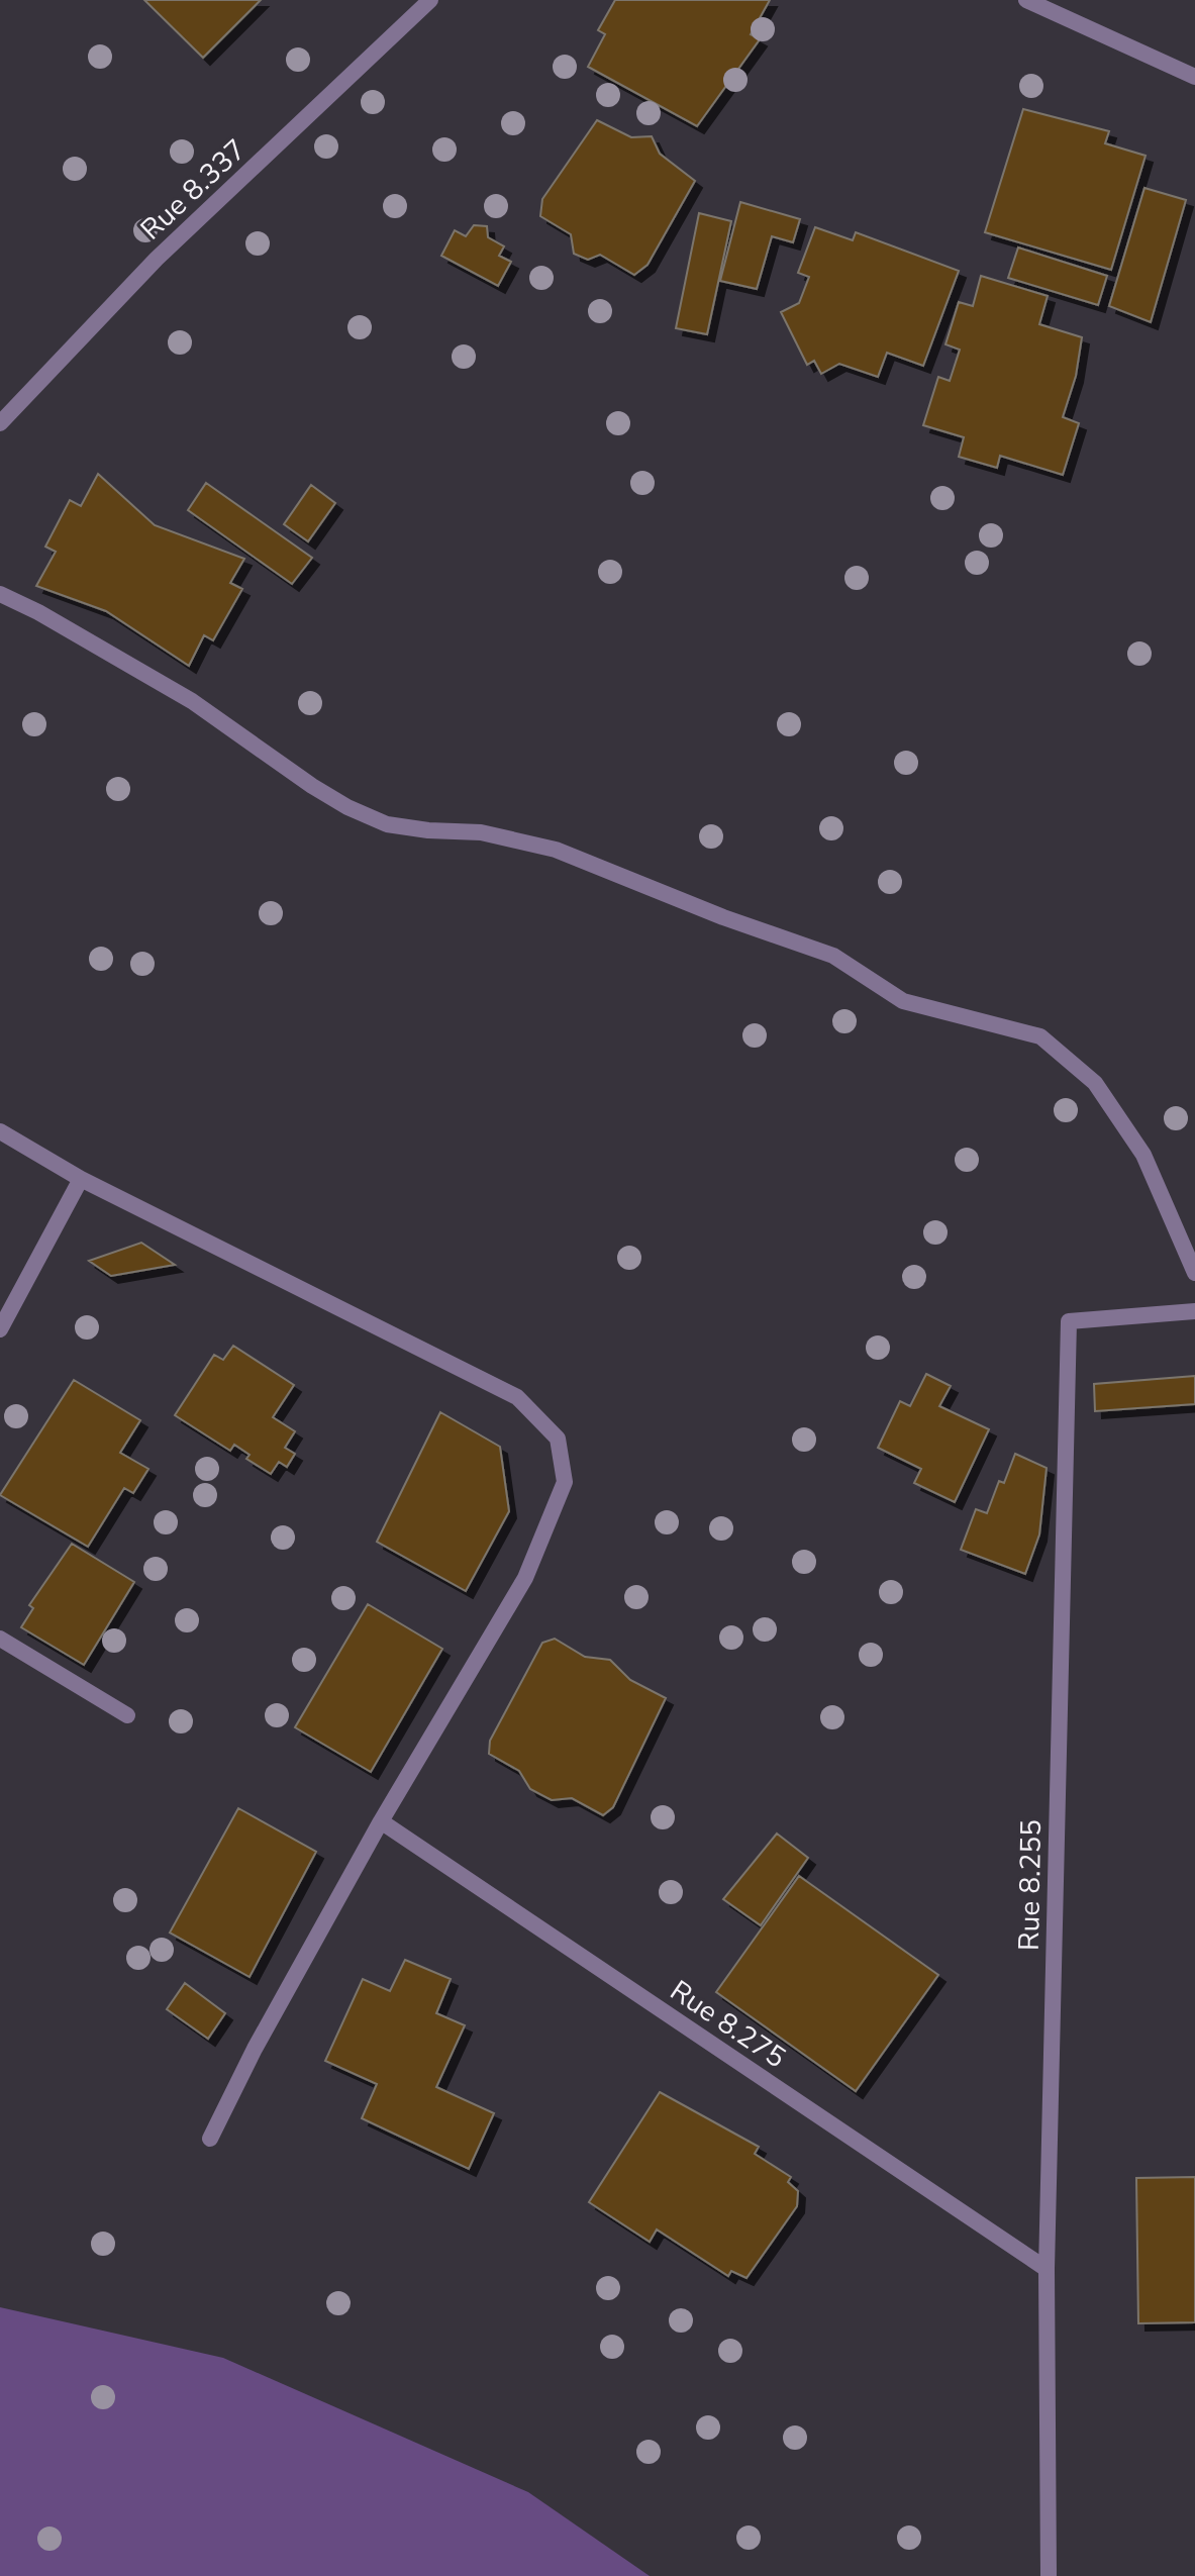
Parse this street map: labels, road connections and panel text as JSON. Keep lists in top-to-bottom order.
{
  "streets": {
    "street": ["Rue 8.337", "Rue 8.255", "Rue 8.275"]
  },
  "crossings": [
    ["Rue 8.255", "Rue 8.275"]
  ]
}
